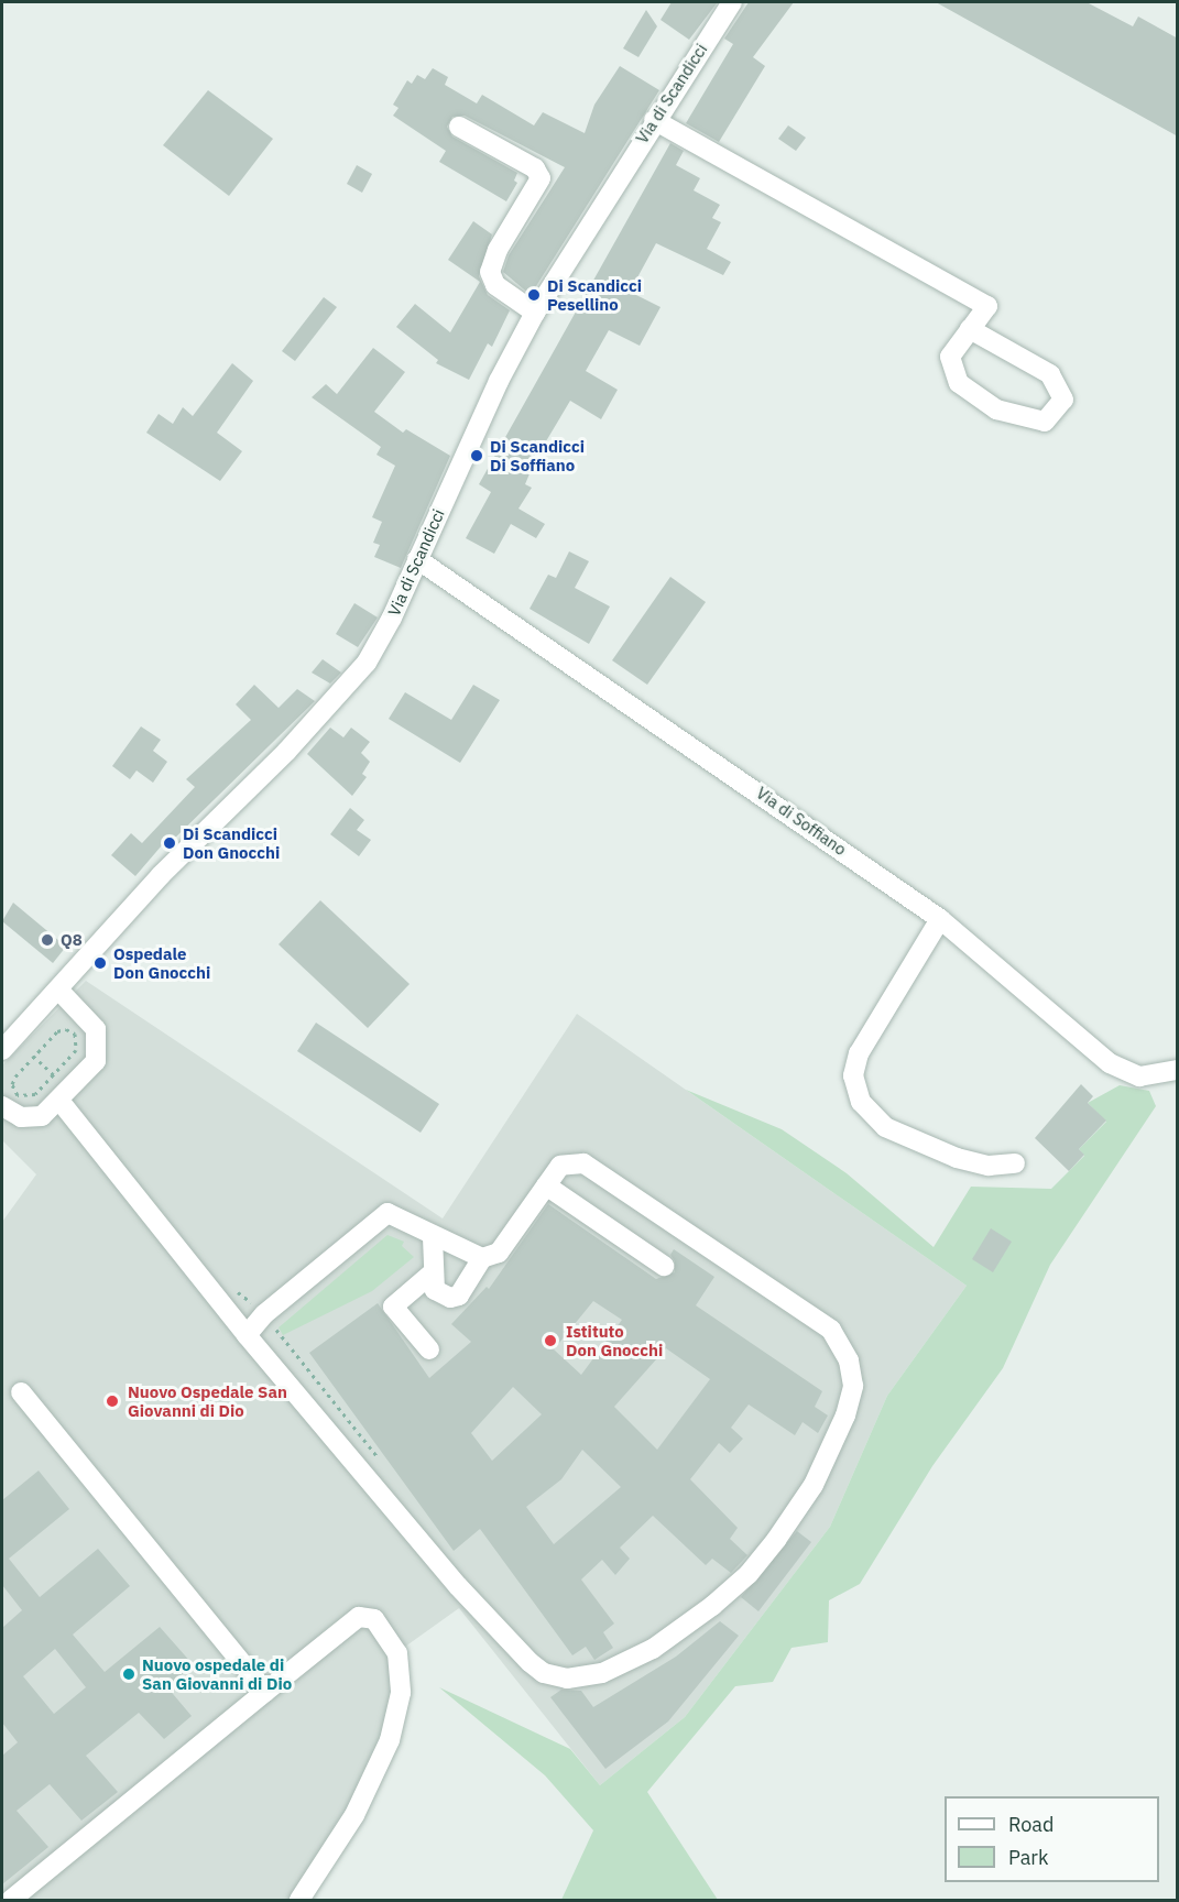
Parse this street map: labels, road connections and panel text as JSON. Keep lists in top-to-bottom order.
{
  "streets": {
    "street": ["Via di Scandicci", "Via di Soffiano"]
  },
  "crossings": [
    ["Via di Scandicci", "Via di Soffiano"]
  ],
  "places": [
    "Di Scandicci Pesellino",
    "Di Scandicci Di Soffiano",
    "Di Scandicci Don Gnocchi",
    "Q8",
    "Ospedale Don Gnocchi",
    "Istituto Don Gnocchi",
    "Nuovo Ospedale San Giovanni di Dio",
    "Nuovo ospedale di San Giovanni di Dio"
  ],
  "legend": ["Road", "Park"]
}
